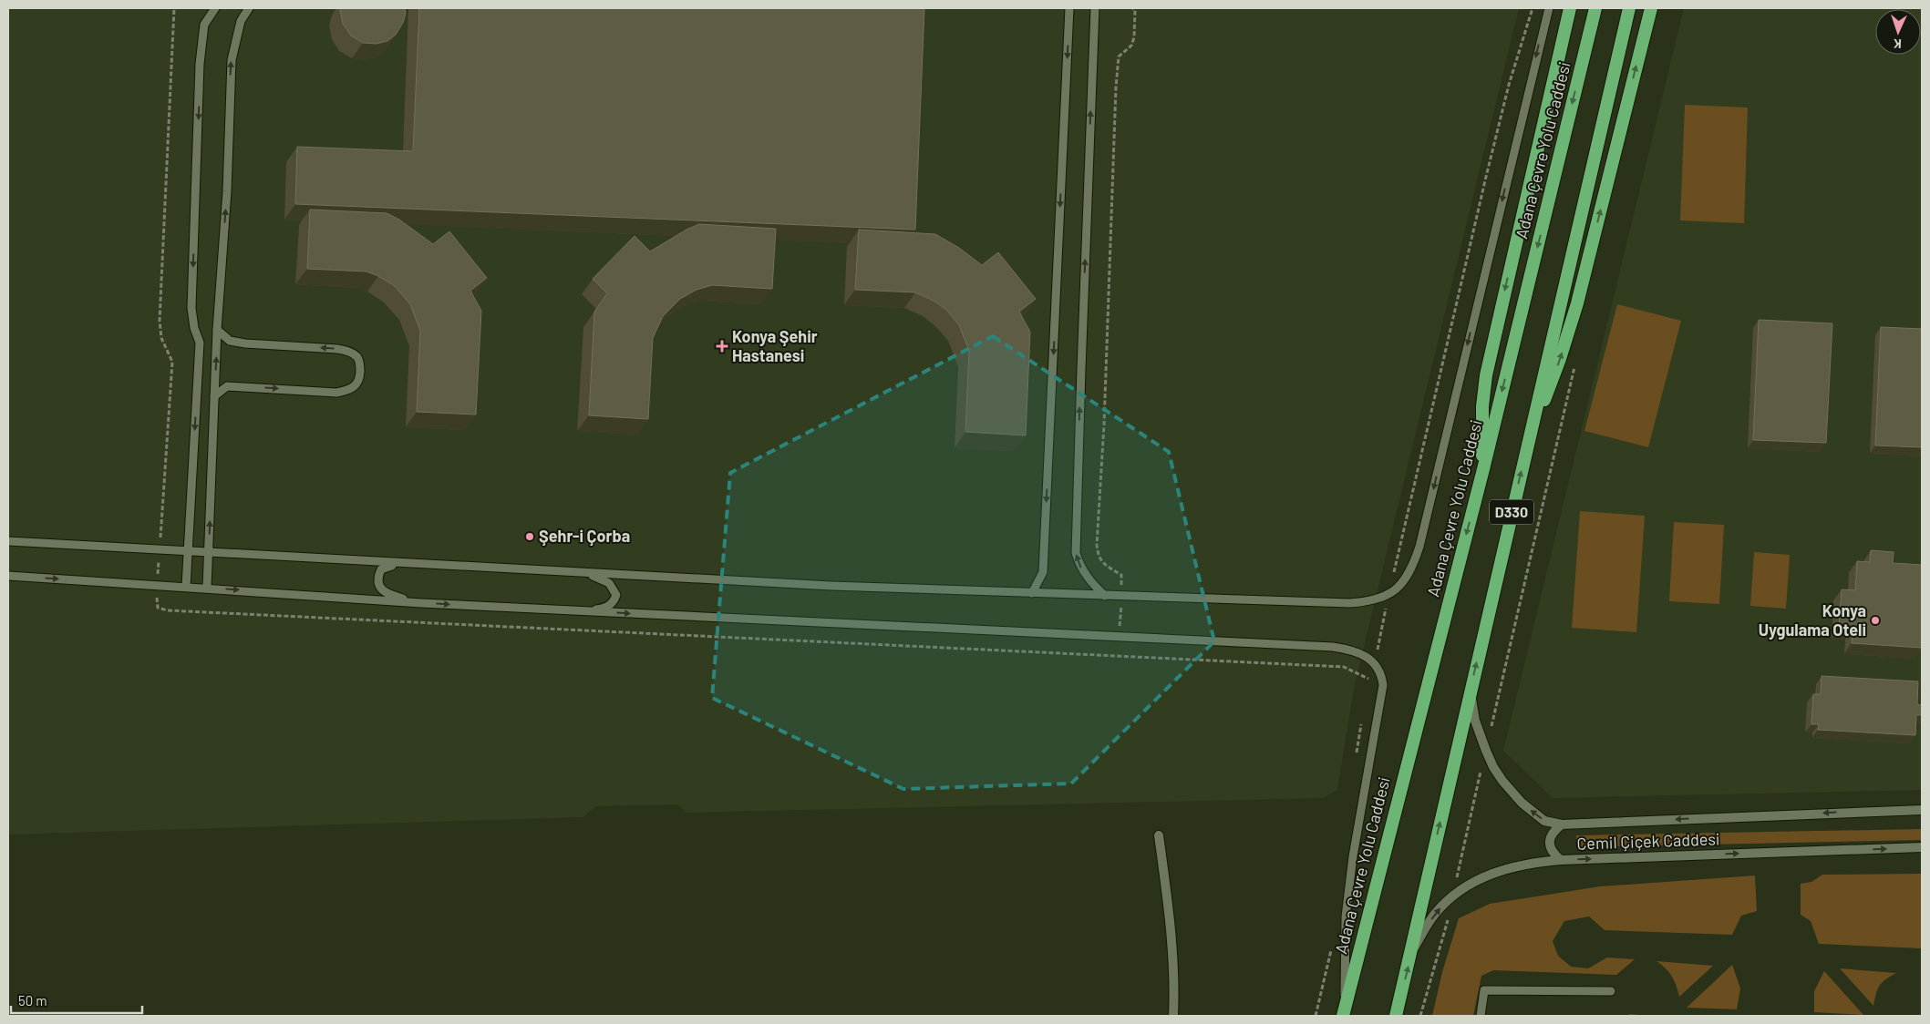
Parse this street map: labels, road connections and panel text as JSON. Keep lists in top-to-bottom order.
{
  "streets": {
    "highway": ["Adana Çevre Yolu Caddesi", "D330"],
    "street": ["Cemil Çiçek Caddesi"]
  },
  "crossings": [
    ["D330", "Cemil Çiçek Caddesi"]
  ],
  "places": {
    "health": ["Konya Şehir Hastanesi"],
    "other": ["Şehr-i Çorba", "Konya Uygulama Oteli"]
  },
  "scale_bar": "50 m",
  "north": "bottom"
}
